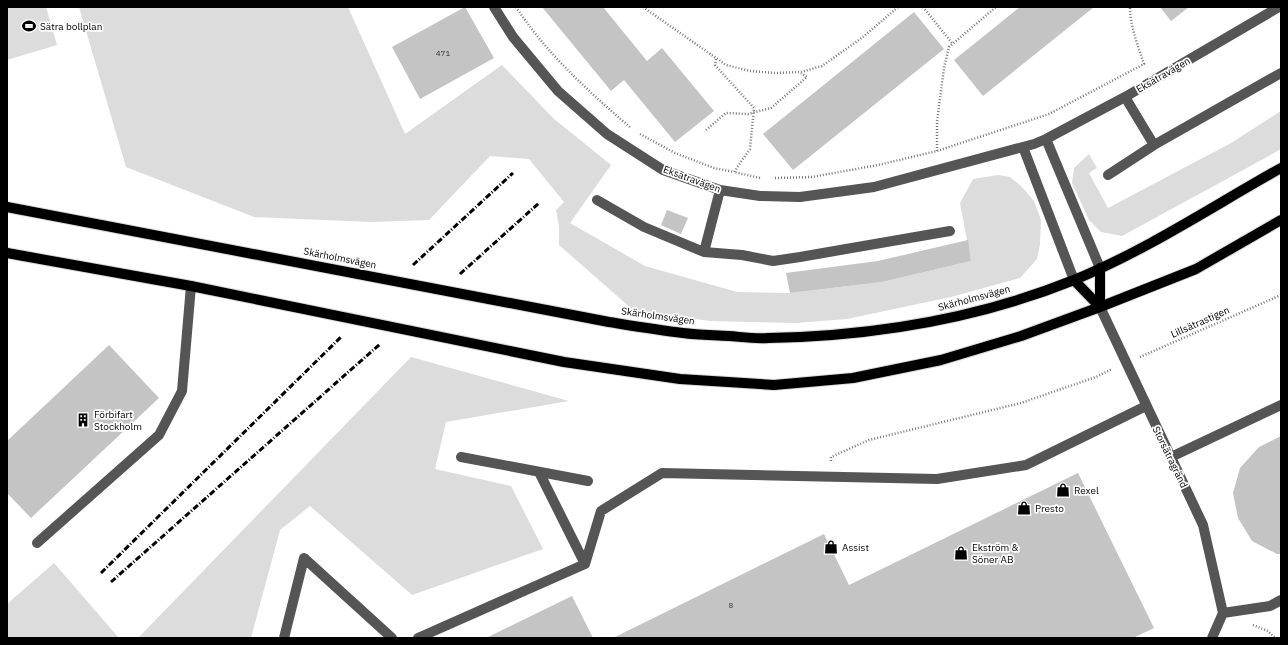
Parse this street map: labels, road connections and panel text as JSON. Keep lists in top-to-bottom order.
{
  "streets": {
    "main road": ["Skärholmsvägen"],
    "street": ["Eksätravägen", "Storsätragränd"],
    "path": ["Lillsätrastigen"]
  },
  "crossings": [
    ["Lillsätrastigen", "Storsätragränd"]
  ],
  "places": {
    "sports": ["Sätra bollplan"],
    "building": ["Förbifart Stockholm"],
    "shop": [
      "Rexel",
      "Presto",
      "Assist",
      "Ekström & Söner AB"
    ]
  },
  "house_numbers": ["471", "8"]
}
